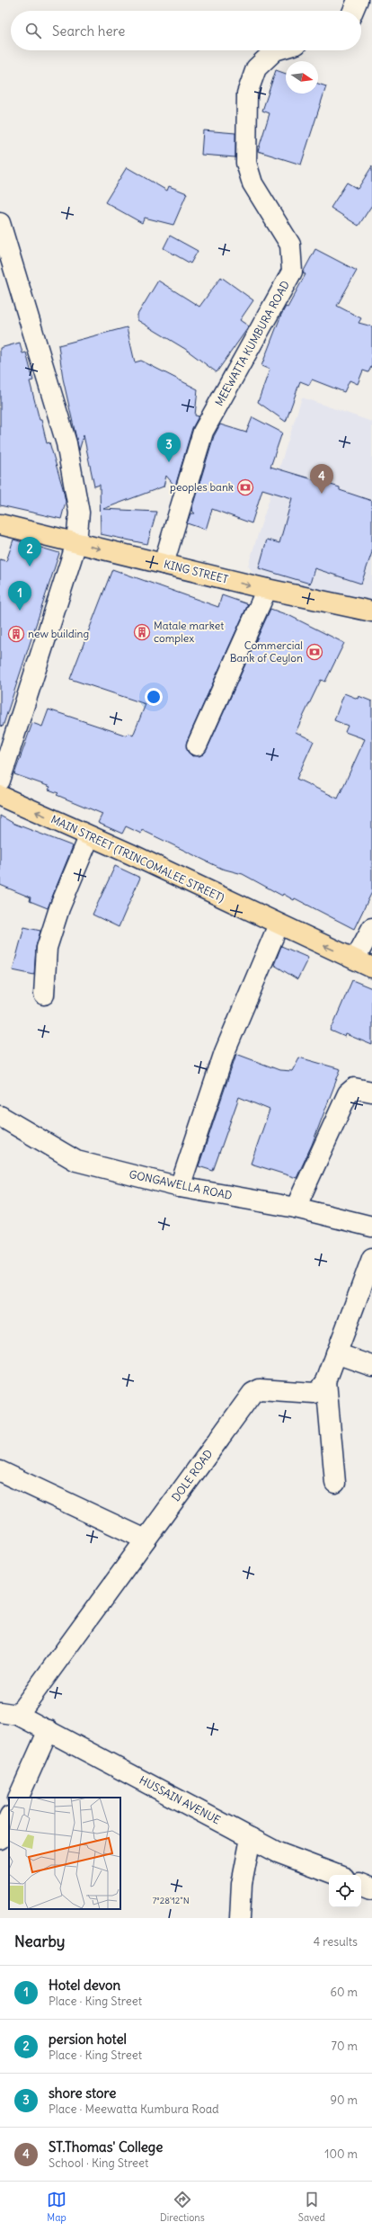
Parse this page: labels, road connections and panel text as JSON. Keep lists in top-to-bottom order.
{
  "streets": {
    "main road": ["KING STREET", "MAIN STREET (TRINCOMALEE STREET)"],
    "street": [
      "MEEWATTA KUMBURA ROAD",
      "GONGAWELLA ROAD",
      "DOLE ROAD",
      "HUSSAIN AVENUE"
    ]
  },
  "crossings": [
    ["MEEWATTA KUMBURA ROAD", "KING STREET"],
    ["DOLE ROAD", "HUSSAIN AVENUE"]
  ],
  "one_way": ["KING STREET", "MAIN STREET (TRINCOMALEE STREET)"],
  "places": {
    "bank": ["peoples bank", "Commercial Bank of Ceylon"],
    "building": ["Matale market complex", "new building"]
  },
  "north": "right",
  "page": {
    "search": "Search here",
    "pins": [
      "3",
      "4",
      "2",
      "1"
    ],
    "heading": ["Nearby", "4 results"],
    "list": [
      {
        "mark": "1",
        "name": "Hotel devon",
        "note": "Place · King Street",
        "value": "60 m"
      },
      {
        "mark": "2",
        "name": "persion hotel",
        "note": "Place · King Street",
        "value": "70 m"
      },
      {
        "mark": "3",
        "name": "shore store",
        "note": "Place · Meewatta Kumbura Road",
        "value": "90 m"
      },
      {
        "mark": "4",
        "name": "ST.Thomas' College",
        "note": "School · King Street",
        "value": "100 m"
      }
    ],
    "nav": ["Map", "Directions", "Saved"]
  },
  "coordinates": ["7°28'12\"N"]
}
